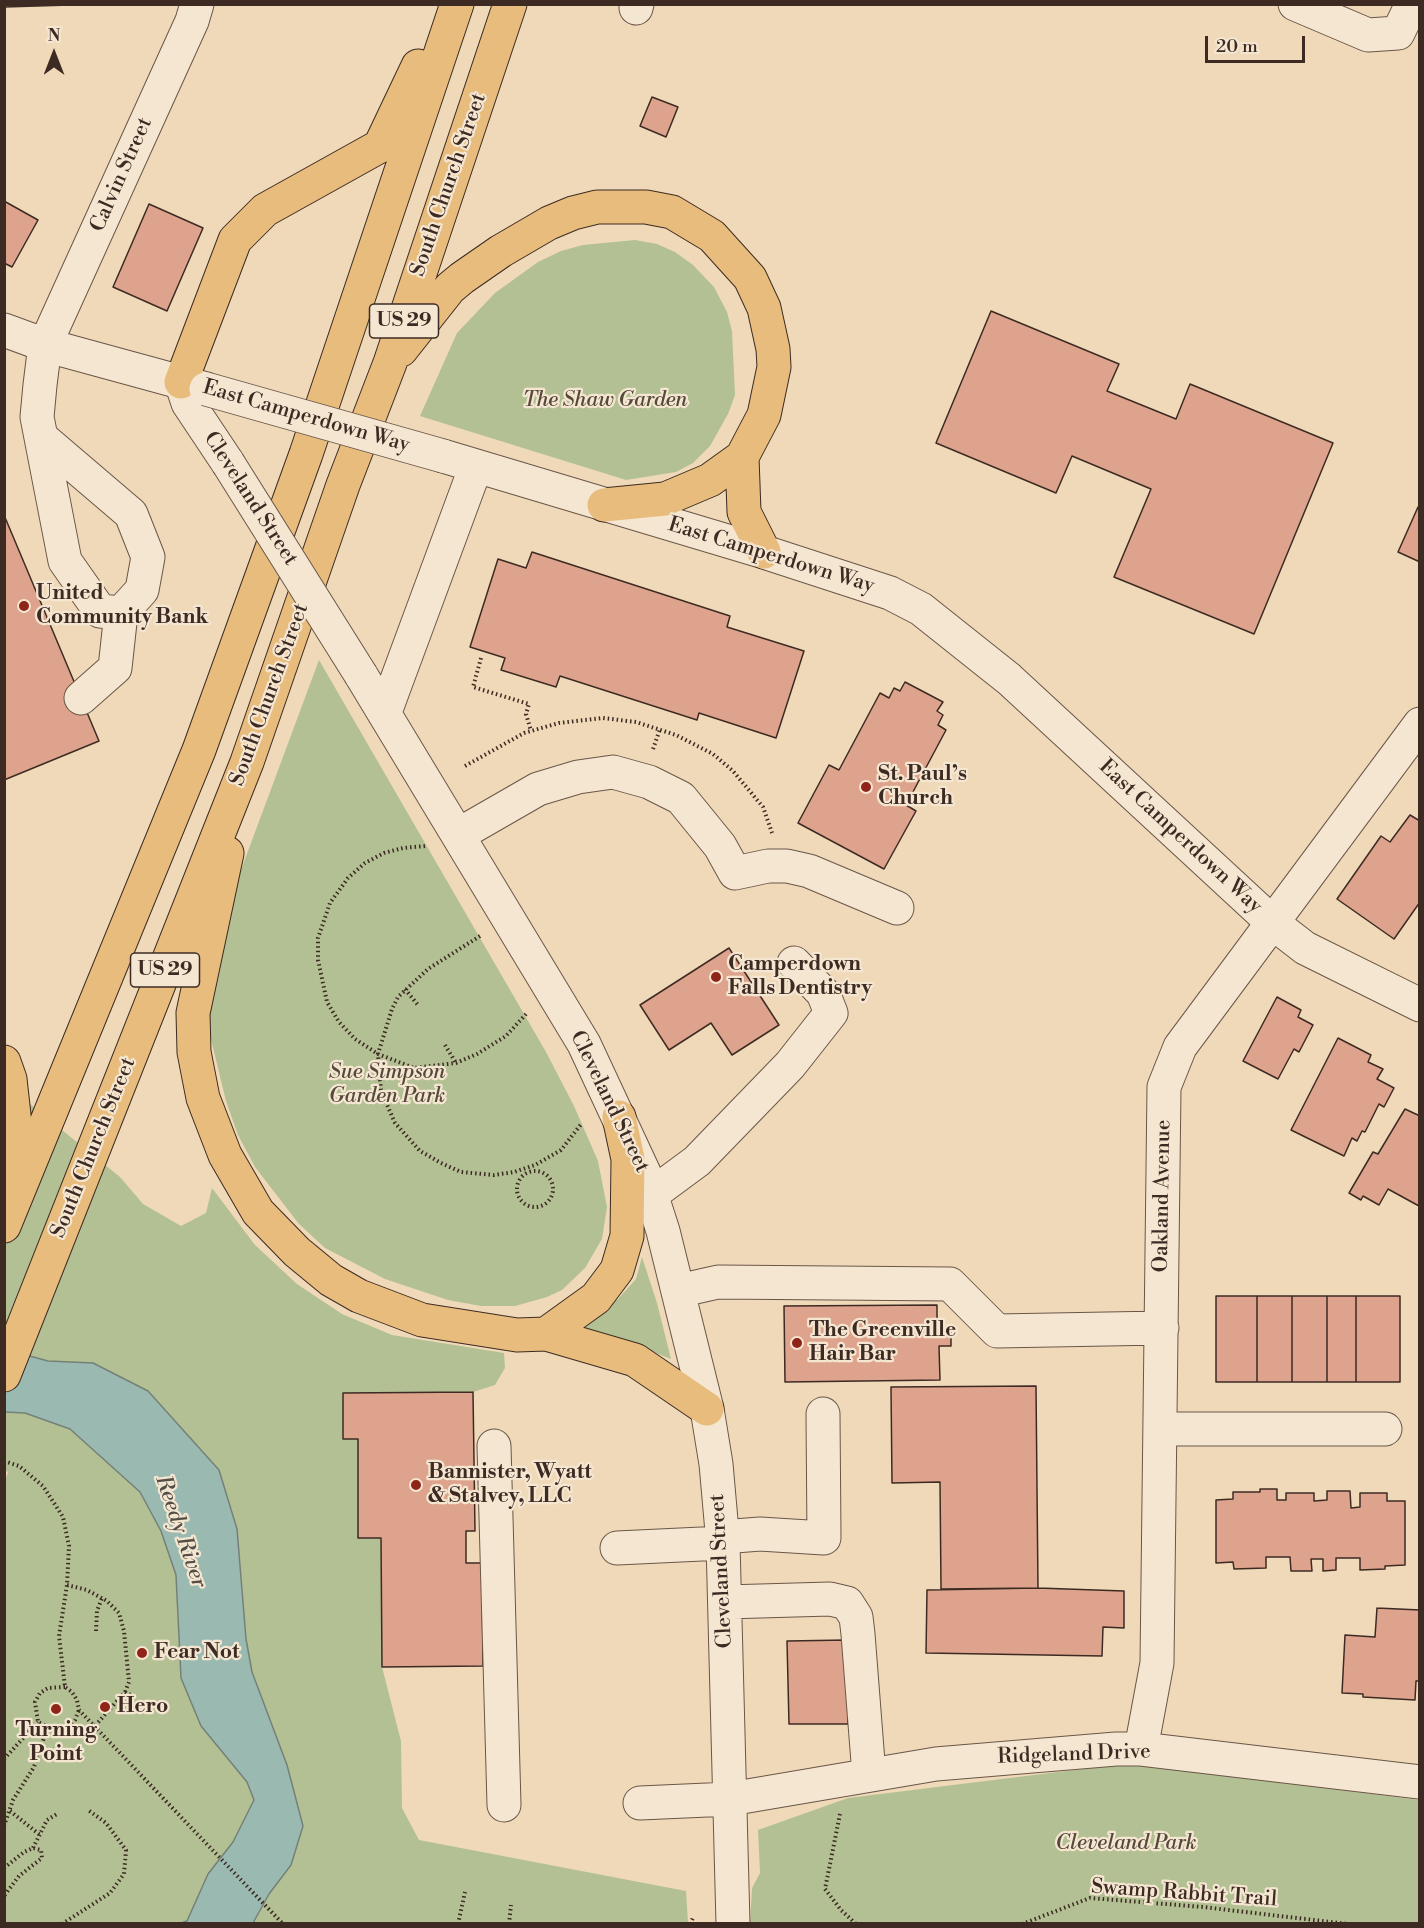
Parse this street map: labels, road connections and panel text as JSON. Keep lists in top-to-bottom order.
{
  "streets": {
    "main road": ["South Church Street", "US 29"],
    "street": [
      "Calvin Street",
      "East Camperdown Way",
      "Cleveland Street",
      "Oakland Avenue",
      "Ridgeland Drive"
    ],
    "path": ["Swamp Rabbit Trail"]
  },
  "crossings": [
    ["Calvin Street", "East Camperdown Way"],
    ["East Camperdown Way", "Cleveland Street"],
    ["East Camperdown Way", "Oakland Avenue"],
    ["Cleveland Street", "Ridgeland Drive"],
    ["Oakland Avenue", "Ridgeland Drive"]
  ],
  "water": ["Reedy River"],
  "parks": ["The Shaw Garden", "Sue Simpson Garden Park", "Cleveland Park"],
  "places": [
    "United Community Bank",
    "St. Paul’s Church",
    "Camperdown Falls Dentistry",
    "The Greenville Hair Bar",
    "Bannister, Wyatt & Stalvey, LLC",
    "Fear Not",
    "Hero",
    "Turning Point"
  ],
  "scale_bar": "20 m",
  "north": "top"
}
